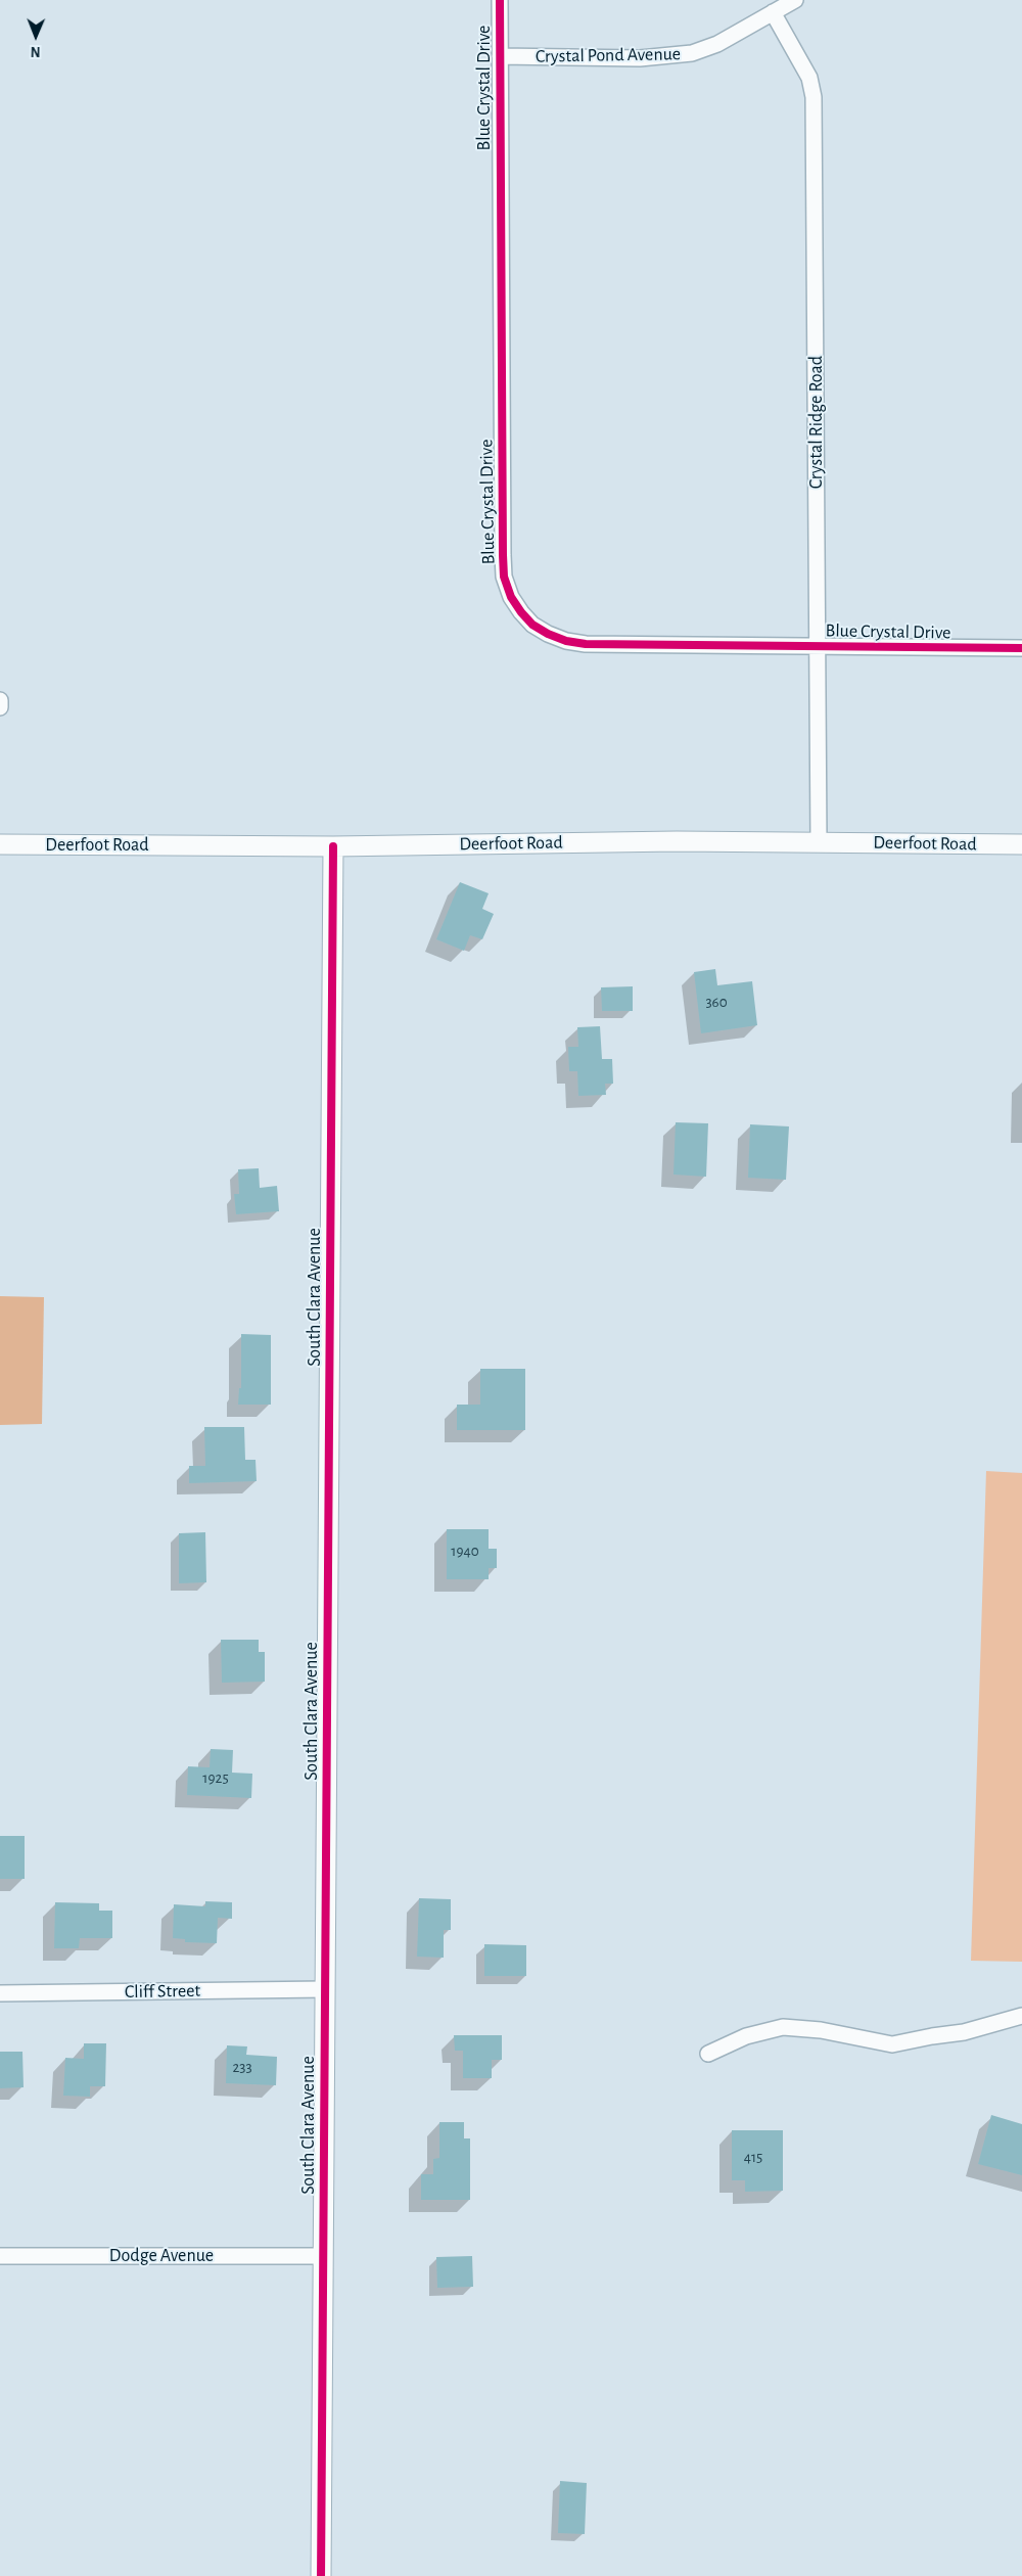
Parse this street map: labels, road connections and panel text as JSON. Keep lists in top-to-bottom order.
{
  "streets": {
    "street": [
      "Crystal Pond Avenue",
      "Blue Crystal Drive",
      "Crystal Ridge Road",
      "Deerfoot Road",
      "South Clara Avenue",
      "Cliff Street",
      "Dodge Avenue"
    ]
  },
  "crossings": [
    ["Crystal Pond Avenue", "Blue Crystal Drive"],
    ["Crystal Pond Avenue", "Crystal Ridge Road"],
    ["Blue Crystal Drive", "Crystal Ridge Road"],
    ["Crystal Ridge Road", "Deerfoot Road"],
    ["Deerfoot Road", "South Clara Avenue"],
    ["South Clara Avenue", "Cliff Street"],
    ["South Clara Avenue", "Dodge Avenue"]
  ],
  "house_numbers": [
    "360",
    "1940",
    "1925",
    "233",
    "415"
  ],
  "north": "bottom"
}
